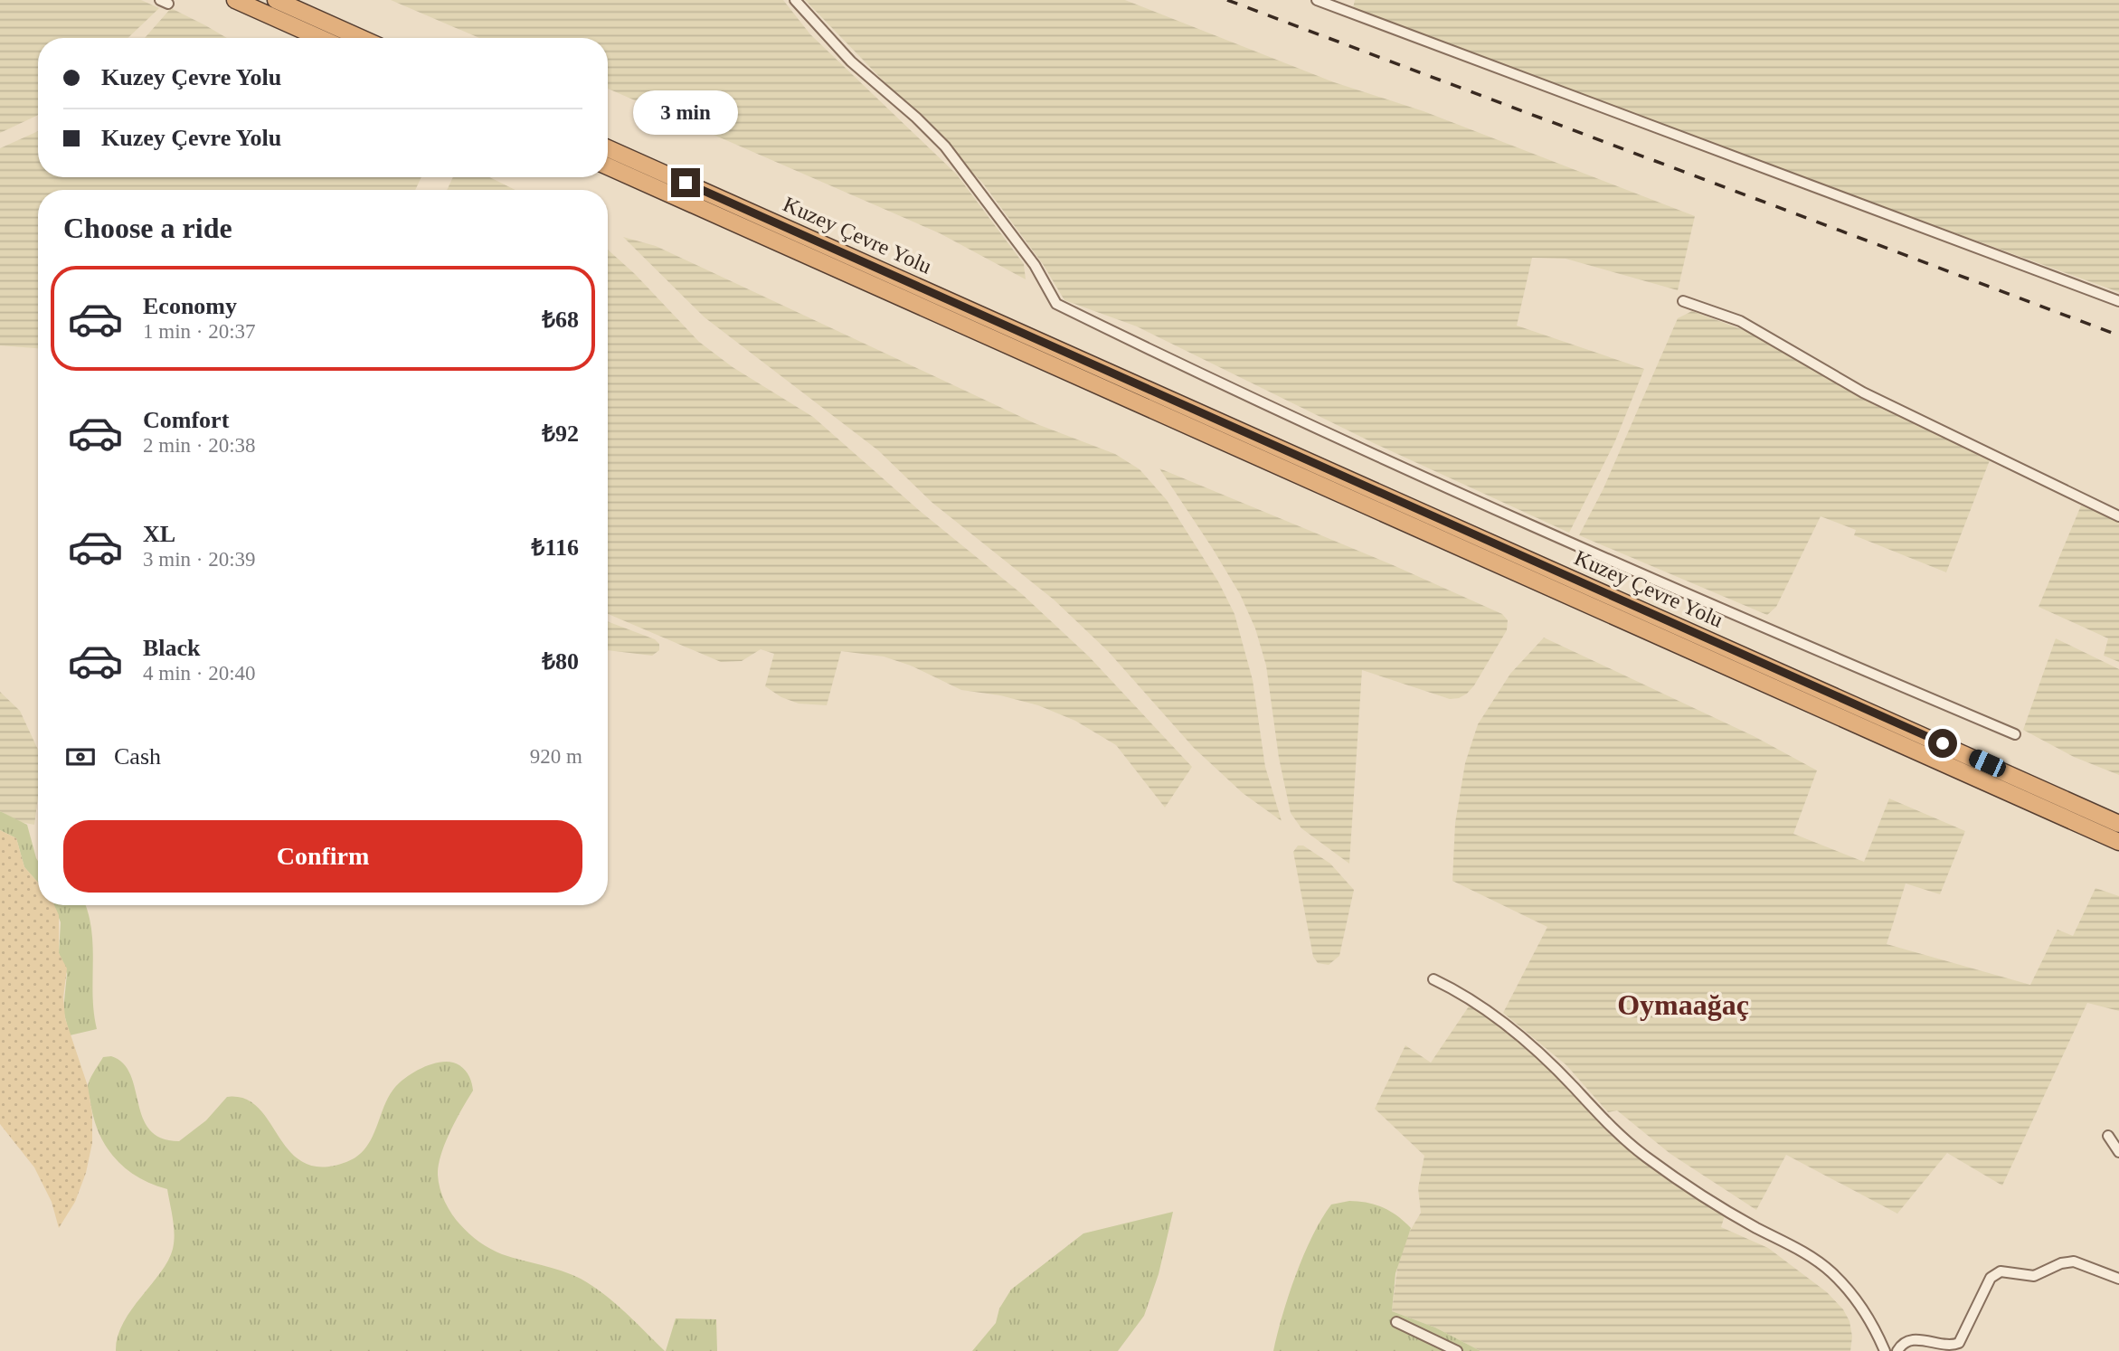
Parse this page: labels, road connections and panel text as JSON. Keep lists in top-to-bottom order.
{
  "streets": {
    "highway": ["Kuzey Çevre Yolu"]
  },
  "districts": ["Oymaağaç"],
  "page": {
    "banner": ["Kuzey Çevre Yolu", "Kuzey Çevre Yolu"],
    "bubble": "3 min",
    "heading": "Choose a ride",
    "list": [
      {
        "name": "Economy",
        "note": "1 min · 20:37",
        "value": "₺68"
      },
      {
        "name": "Comfort",
        "note": "2 min · 20:38",
        "value": "₺92"
      },
      {
        "name": "XL",
        "note": "3 min · 20:39",
        "value": "₺116"
      },
      {
        "name": "Black",
        "note": "4 min · 20:40",
        "value": "₺80"
      }
    ],
    "pay": ["Cash", "920 m"],
    "buttons": "Confirm"
  }
}
